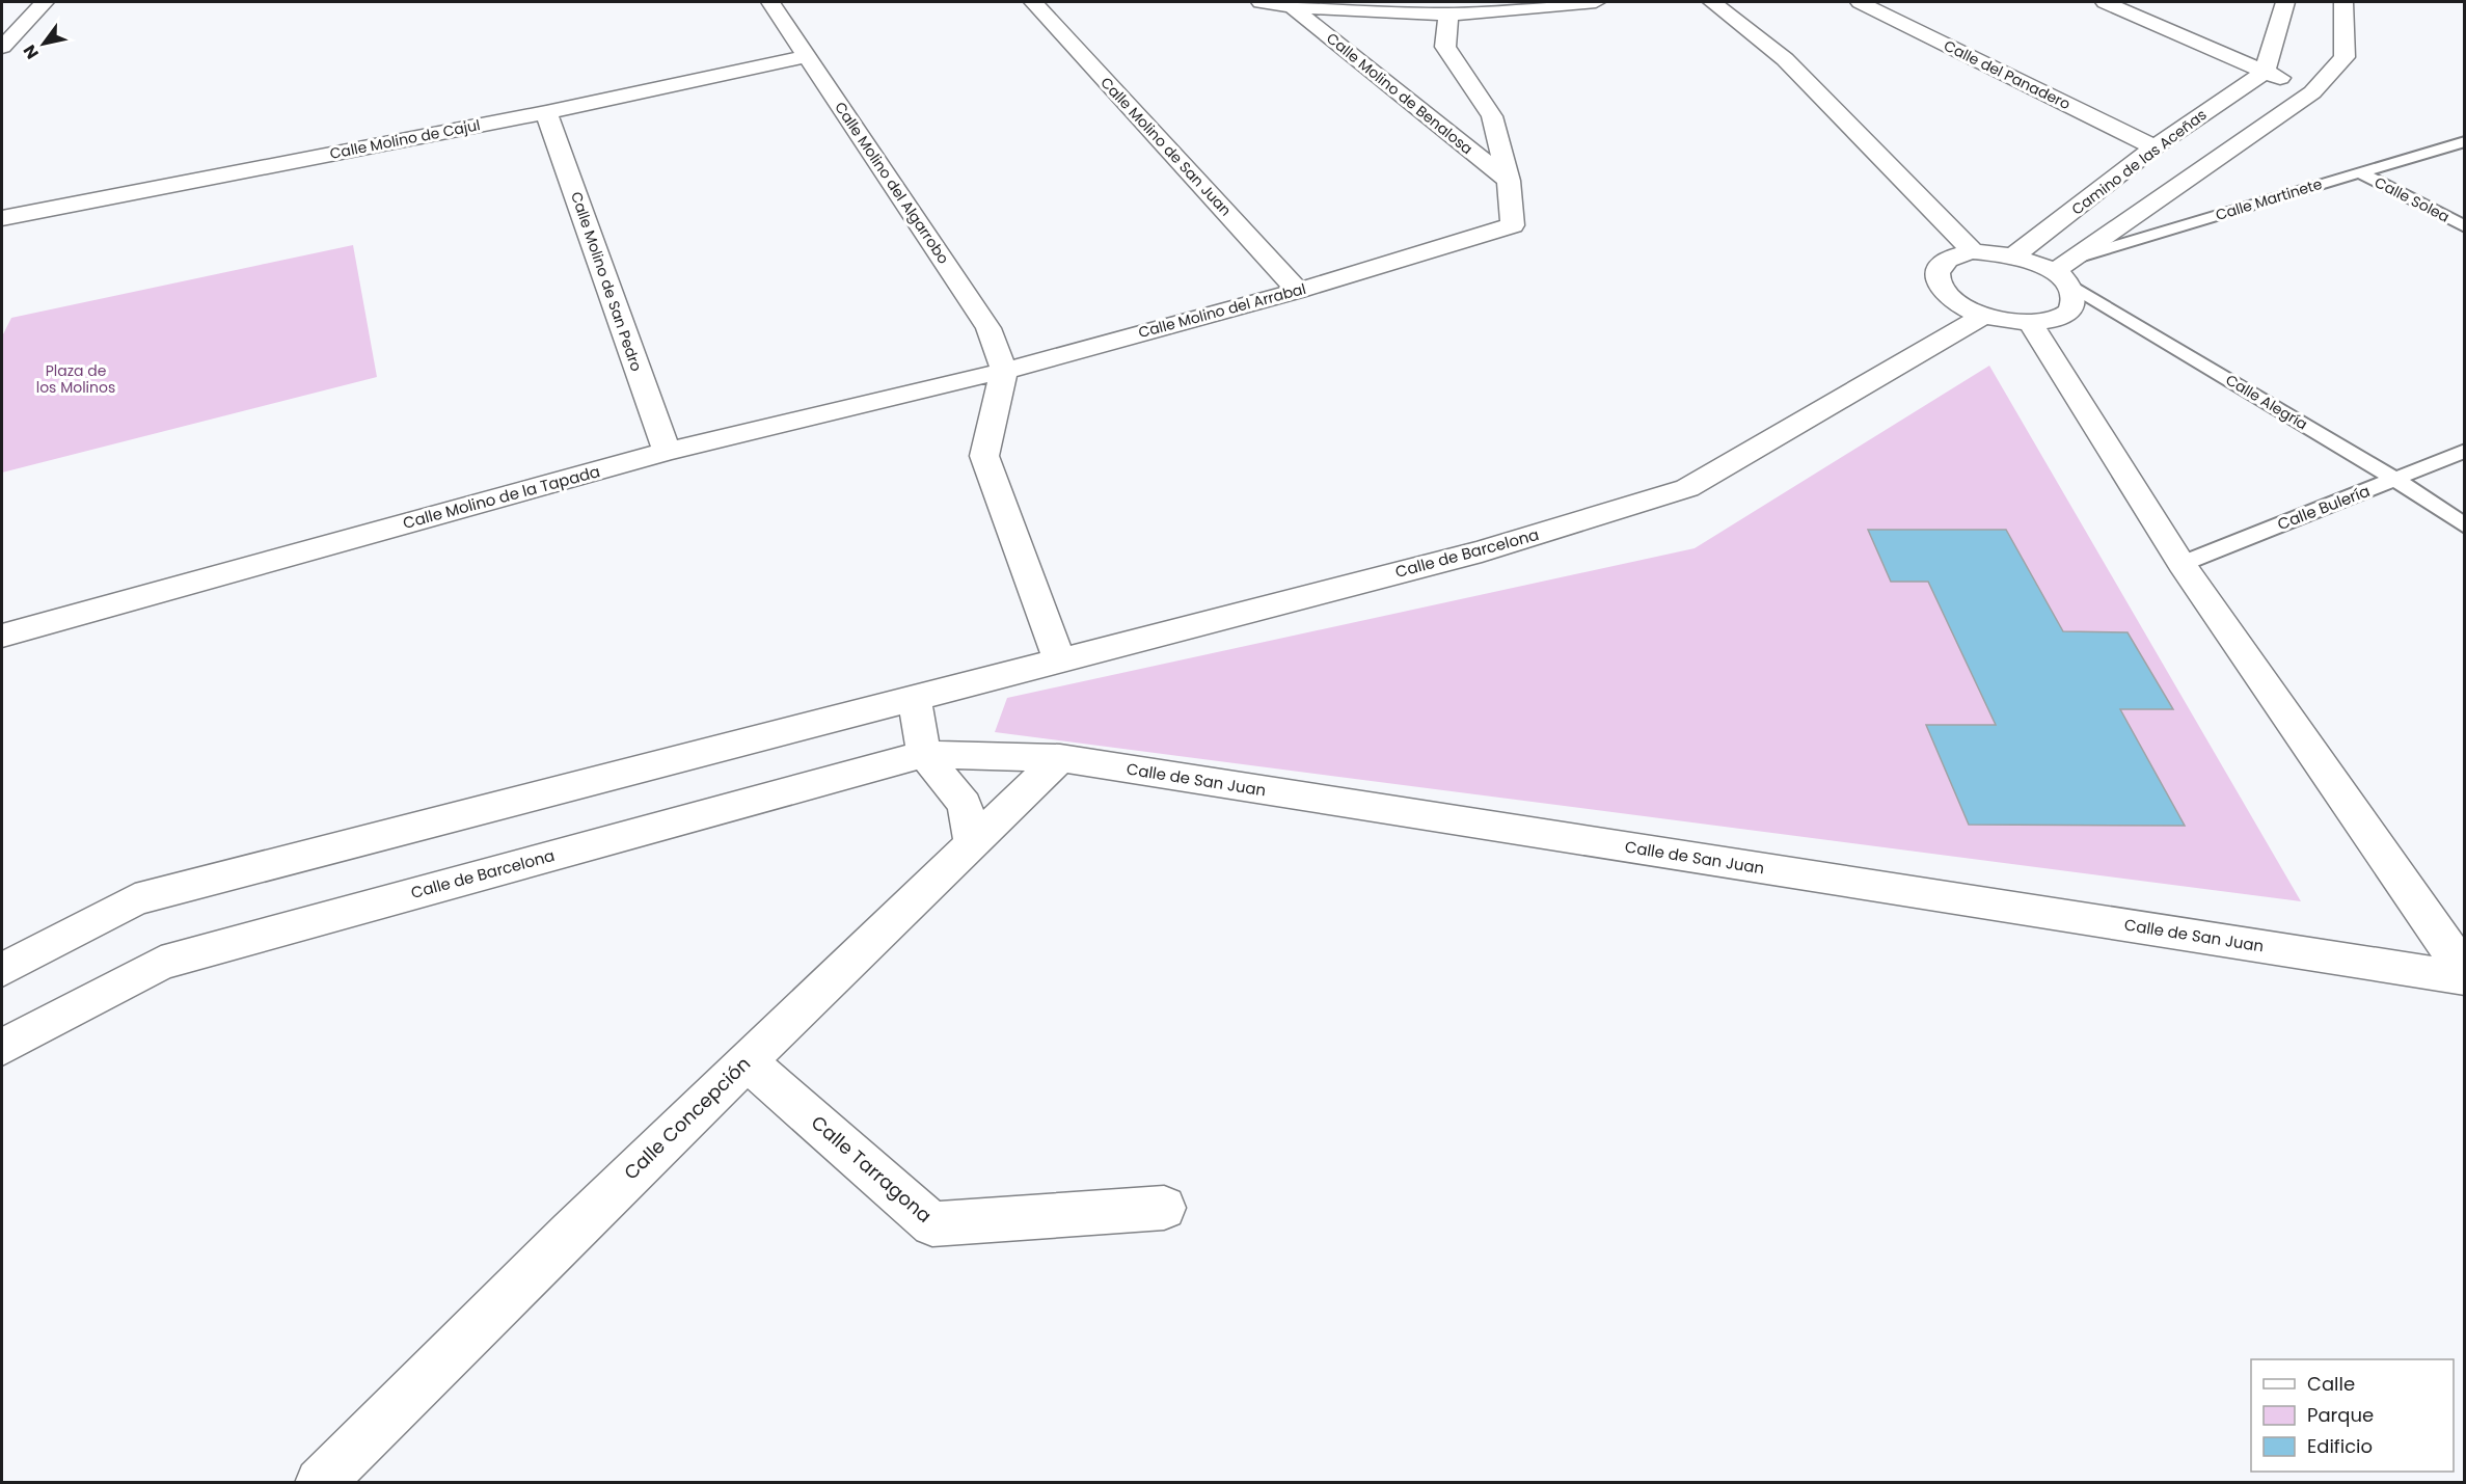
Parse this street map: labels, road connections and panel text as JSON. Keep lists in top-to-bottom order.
{
  "streets": {
    "street": [
      "Calle del Panadero",
      "Calle Molino de Benalosa",
      "Calle Molino de Cajul",
      "Calle Molino de San Juan",
      "Camino de las Aceñas",
      "Calle Molino del Algarrobo",
      "Calle Molino de San Pedro",
      "Calle Molino del Arrabal",
      "Calle Molino de la Tapada",
      "Calle de Barcelona",
      "Calle de San Juan",
      "Calle Concepción",
      "Calle Tarragona"
    ],
    "lane": [
      "Calle Martinete",
      "Calle Solea",
      "Calle Alegría",
      "Calle Bulería"
    ]
  },
  "crossings": [
    ["Calle del Panadero", "Camino de las Aceñas"],
    ["Calle Molino de Benalosa", "Calle Molino del Arrabal"],
    ["Calle Molino de Cajul", "Calle Molino del Algarrobo"],
    ["Calle Molino de Cajul", "Calle Molino de San Pedro"],
    ["Calle Molino de San Juan", "Calle Molino del Arrabal"],
    ["Calle Molino del Algarrobo", "Calle Molino del Arrabal"],
    ["Calle Molino del Algarrobo", "Calle Molino de la Tapada"],
    ["Calle Martinete", "Calle Solea"],
    ["Calle Martinete", "Calle Alegría"],
    ["Calle Molino de San Pedro", "Calle Molino de la Tapada"],
    ["Calle Molino del Arrabal", "Calle Molino de la Tapada"],
    ["Calle Alegría", "Calle Bulería"],
    ["Calle de Barcelona", "Calle de San Juan"],
    ["Calle de San Juan", "Calle Concepción"],
    ["Calle Concepción", "Calle Tarragona"]
  ],
  "parks": ["Plaza de los Molinos"],
  "legend": ["Calle", "Parque", "Edificio"],
  "north": "bottom left"
}
